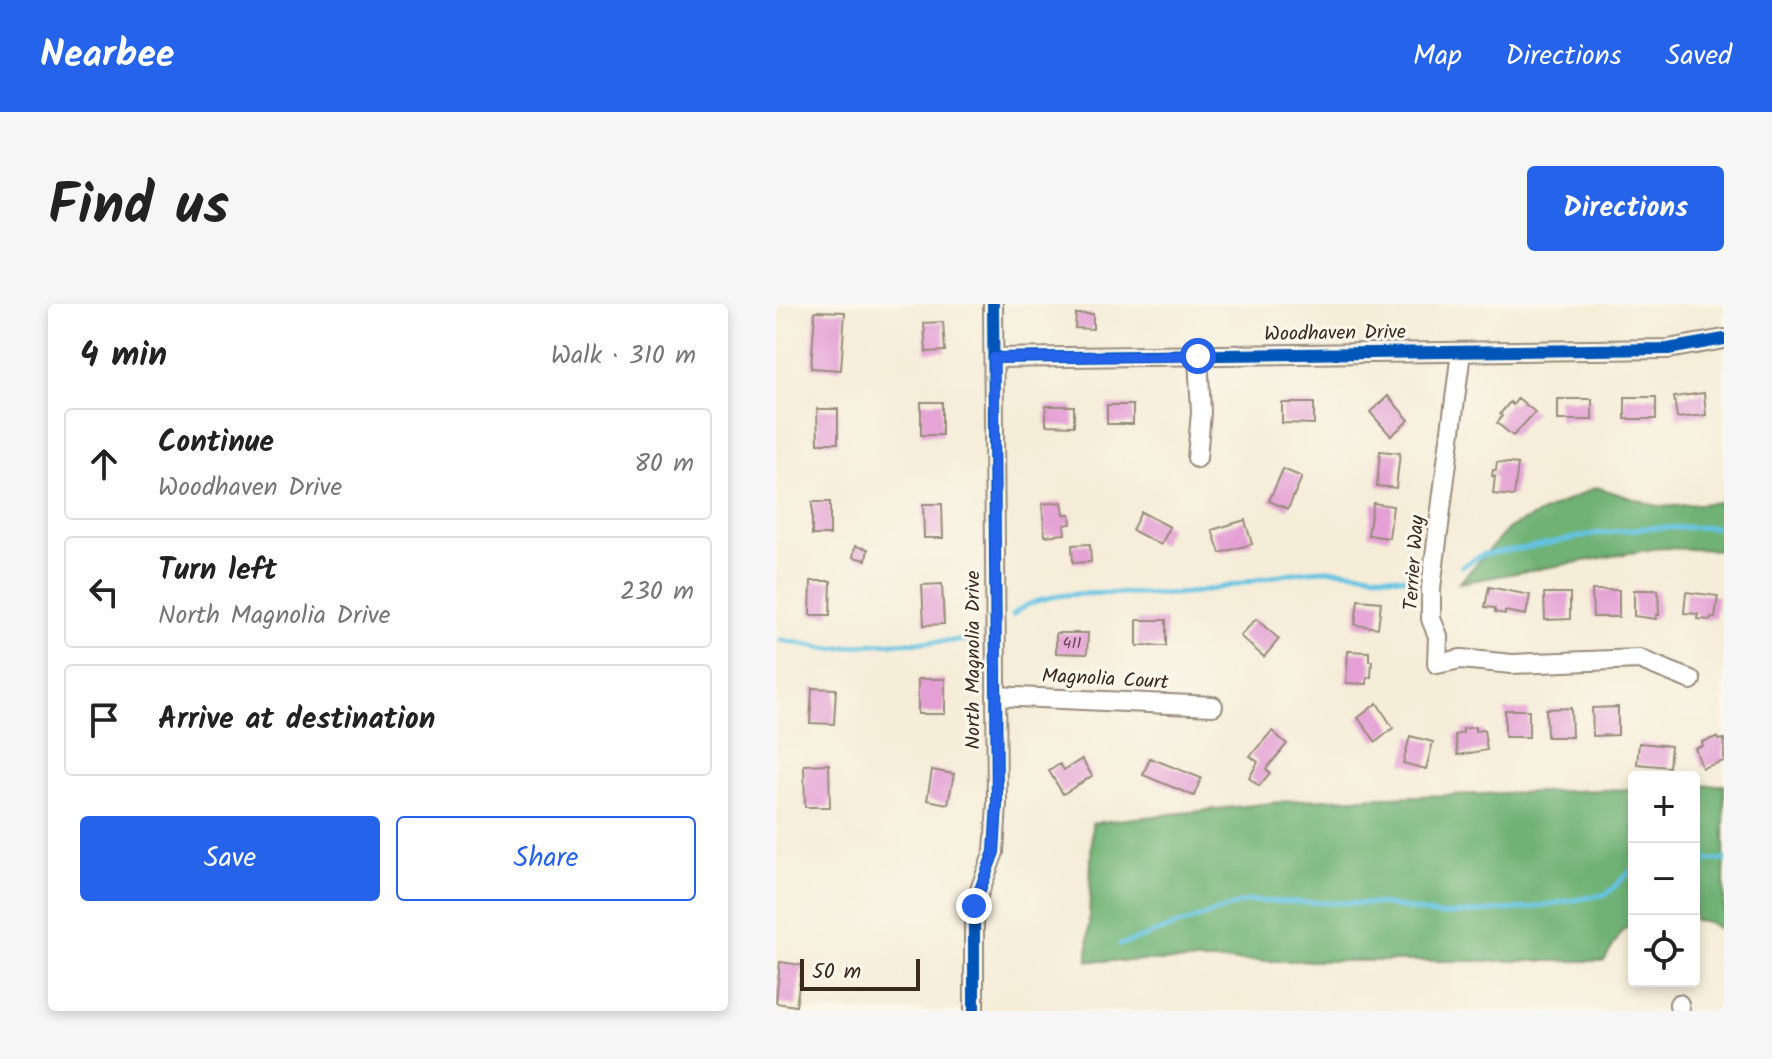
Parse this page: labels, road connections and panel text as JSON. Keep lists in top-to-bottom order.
{
  "streets": {
    "street": [
      "Woodhaven Drive",
      "Terrier Way",
      "North Magnolia Drive",
      "Magnolia Court"
    ]
  },
  "crossings": [
    ["Woodhaven Drive", "Terrier Way"],
    ["Woodhaven Drive", "North Magnolia Drive"],
    ["North Magnolia Drive", "Magnolia Court"]
  ],
  "house_numbers": ["411"],
  "scale_bar": "50 m",
  "page": {
    "header": "Nearbee",
    "nav": ["Map", "Directions", "Saved"],
    "title": "Find us",
    "buttons": [
      "Directions",
      ["Save", "Share"]
    ],
    "heading": ["4 min", "Walk · 310 m"],
    "list": [
      ["Continue", "Woodhaven Drive", "80 m"],
      ["Turn left", "North Magnolia Drive", "230 m"],
      "Arrive at destination"
    ],
    "map_buttons": ["+", "−"],
    "scale": "50 m"
  }
}
